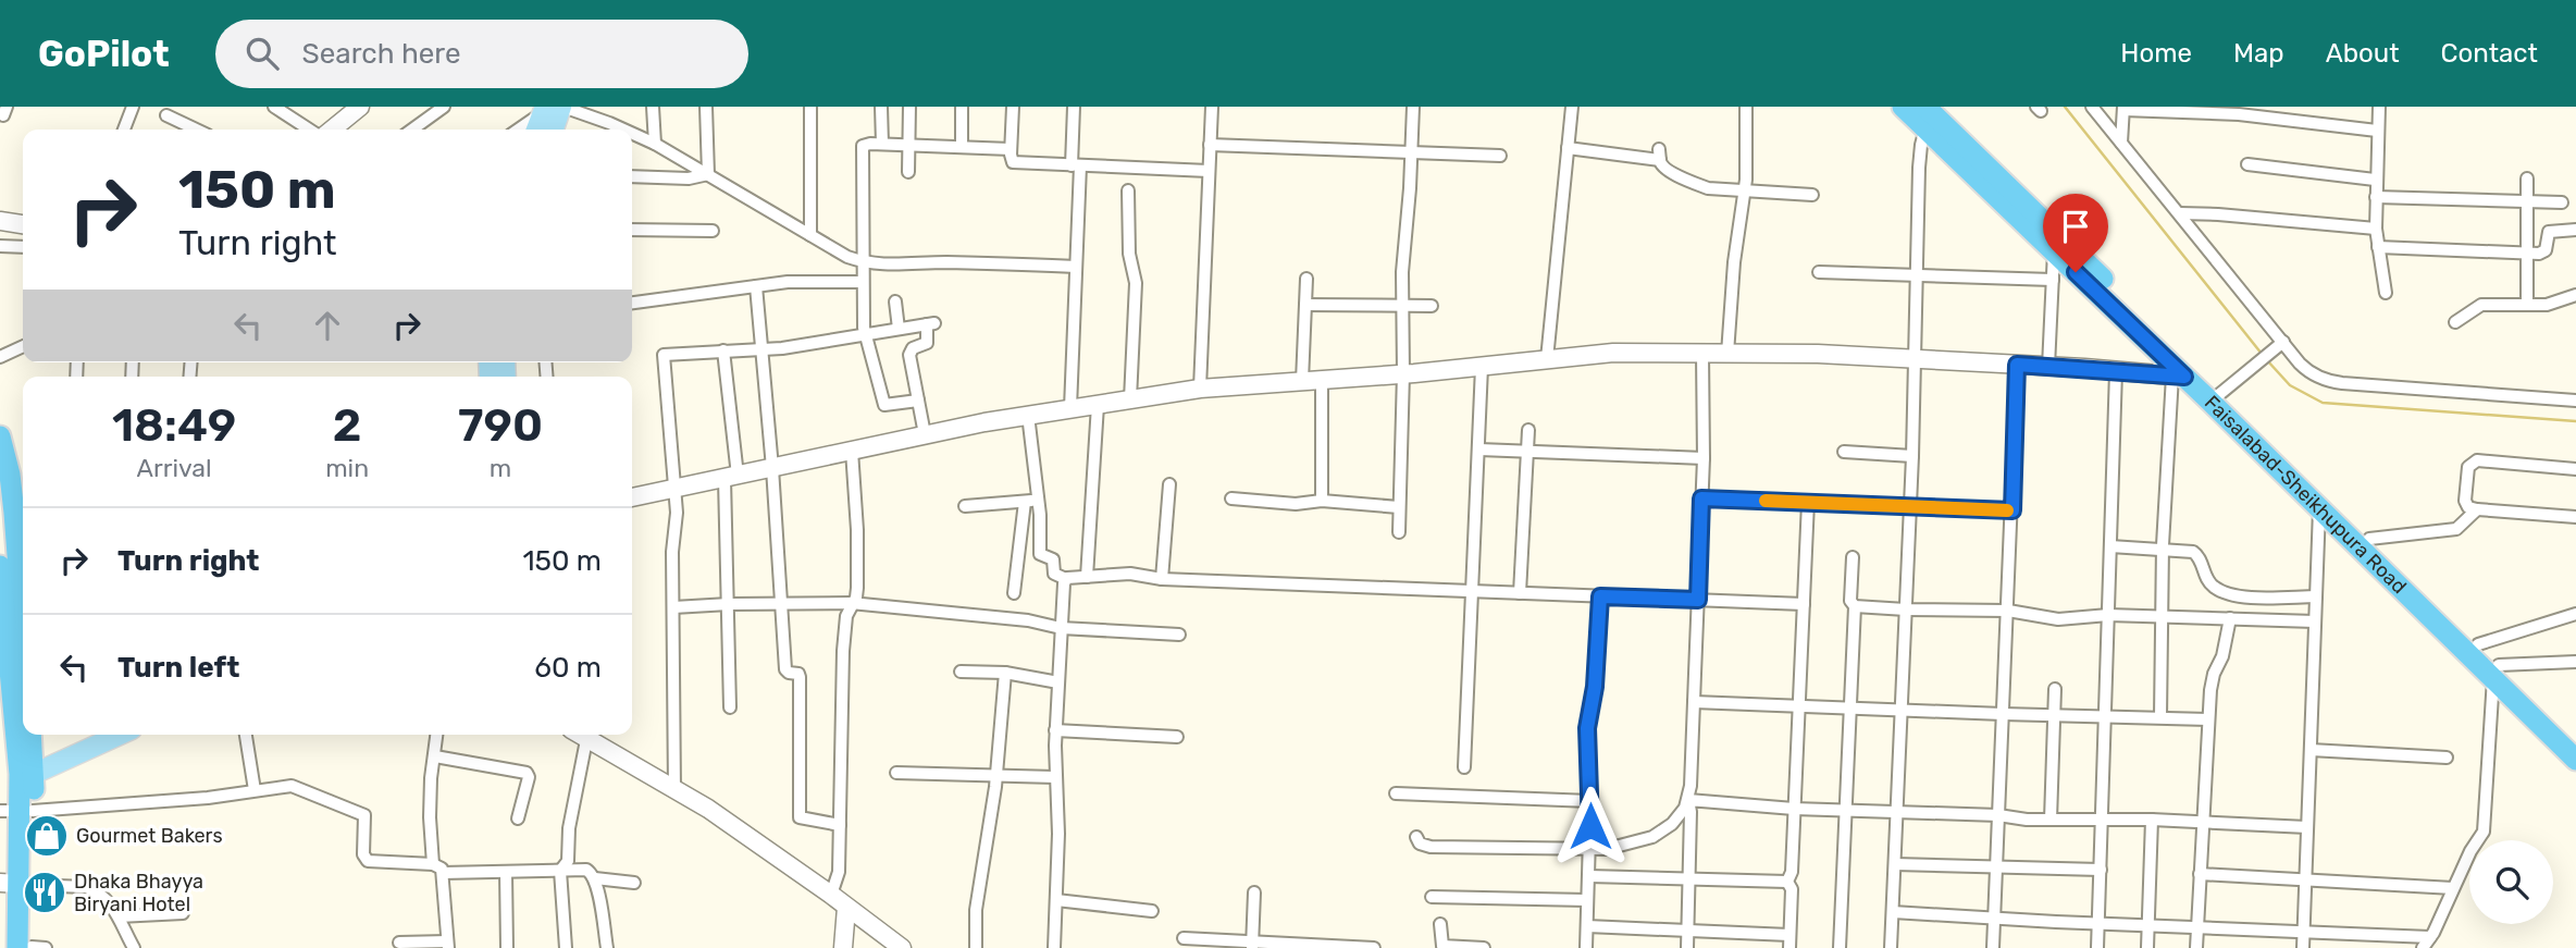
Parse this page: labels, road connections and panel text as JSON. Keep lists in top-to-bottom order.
{
  "streets": {
    "highway": ["Faisalabad-Sheikhupura Road"]
  },
  "places": {
    "shop": ["Gourmet Bakers"],
    "restaurant": ["Dhaka Bhayya Biryani Hotel"]
  },
  "page": {
    "header": "GoPilot",
    "search": "Search here",
    "nav": [
      "Home",
      "Map",
      "About",
      "Contact"
    ],
    "turn": ["150 m", "Turn right"],
    "eta": [
      "18:49",
      "Arrival",
      "2",
      "min",
      "790",
      "m"
    ],
    "list": [
      {
        "name": "Turn right",
        "value": "150 m"
      },
      {
        "name": "Turn left",
        "value": "60 m"
      }
    ]
  }
}
